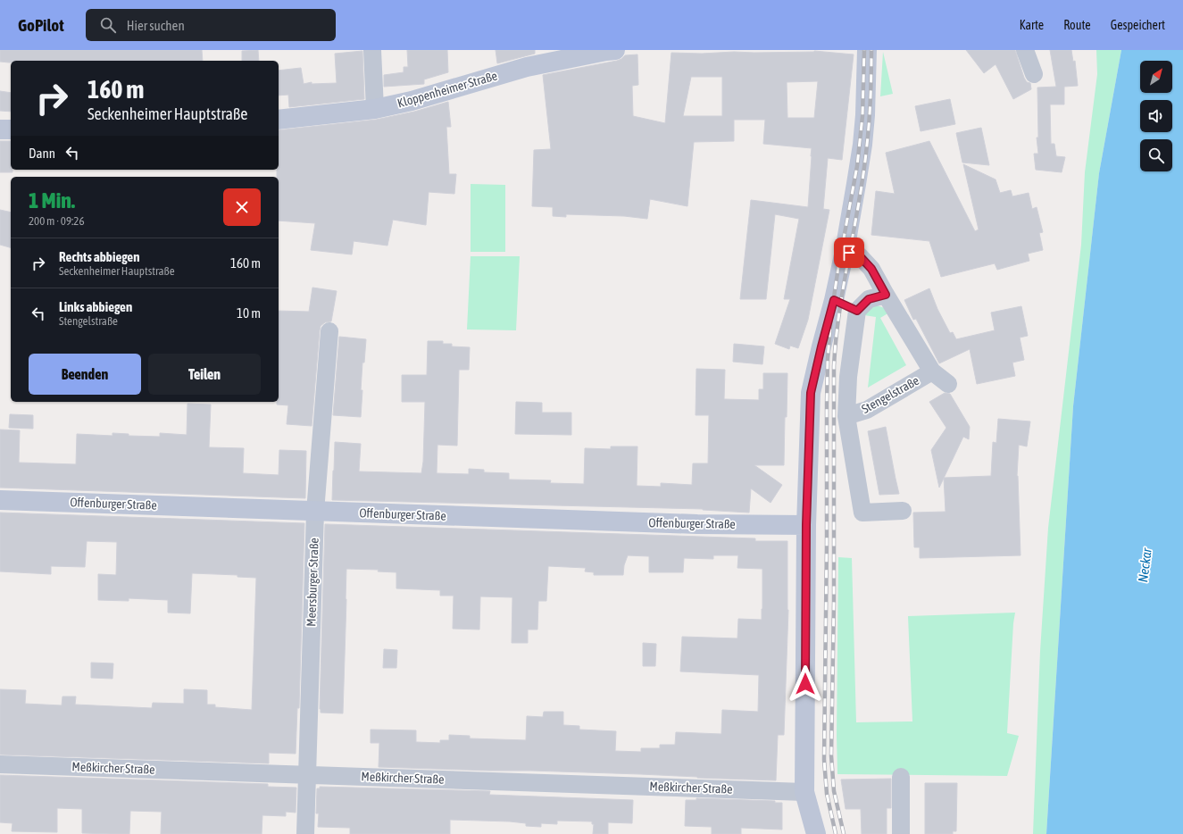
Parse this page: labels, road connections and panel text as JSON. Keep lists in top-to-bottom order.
{
  "streets": {
    "street": [
      "Kloppenheimer Straße",
      "Stengelstraße",
      "Offenburger Straße",
      "Meersburger Straße",
      "Meßkircher Straße"
    ]
  },
  "crossings": [
    ["Offenburger Straße", "Meersburger Straße"],
    ["Meersburger Straße", "Meßkircher Straße"]
  ],
  "water": ["Neckar"],
  "north": "top right",
  "page": {
    "header": "GoPilot",
    "search": "Hier suchen",
    "nav": ["Karte", "Route", "Gespeichert"],
    "turn": ["160 m", "Seckenheimer Hauptstraße"],
    "then": "Dann",
    "heading": ["1 Min.", "200 m · 09:26"],
    "list": [
      {
        "name": "Rechts abbiegen",
        "note": "Seckenheimer Hauptstraße",
        "value": "160 m"
      },
      {
        "name": "Links abbiegen",
        "note": "Stengelstraße",
        "value": "10 m"
      }
    ],
    "buttons": ["Beenden", "Teilen"]
  }
}
